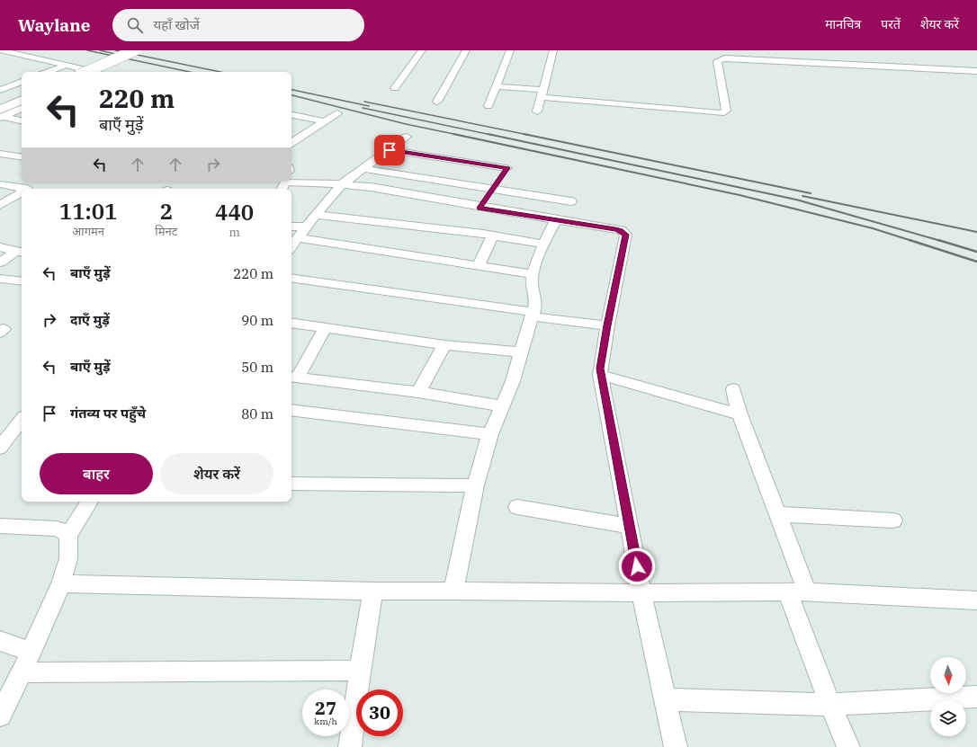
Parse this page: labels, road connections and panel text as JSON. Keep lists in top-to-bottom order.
{
  "north": "bottom",
  "page": {
    "header": "Waylane",
    "search": "यहाँ खोजें",
    "nav": ["मानचित्र", "परतें", "शेयर करें"],
    "turn": ["220 m", "बाएँ मुड़ें"],
    "eta": [
      "11:01",
      "आगमन",
      "2",
      "मिनट",
      "440",
      "m"
    ],
    "list": [
      {
        "name": "बाएँ मुड़ें",
        "value": "220 m"
      },
      {
        "name": "दाएँ मुड़ें",
        "value": "90 m"
      },
      {
        "name": "बाएँ मुड़ें",
        "value": "50 m"
      },
      {
        "name": "गंतव्य पर पहुँचे",
        "value": "80 m"
      }
    ],
    "buttons": ["बाहर", "शेयर करें"],
    "speed": "27 km/h",
    "limit": "30"
  }
}
